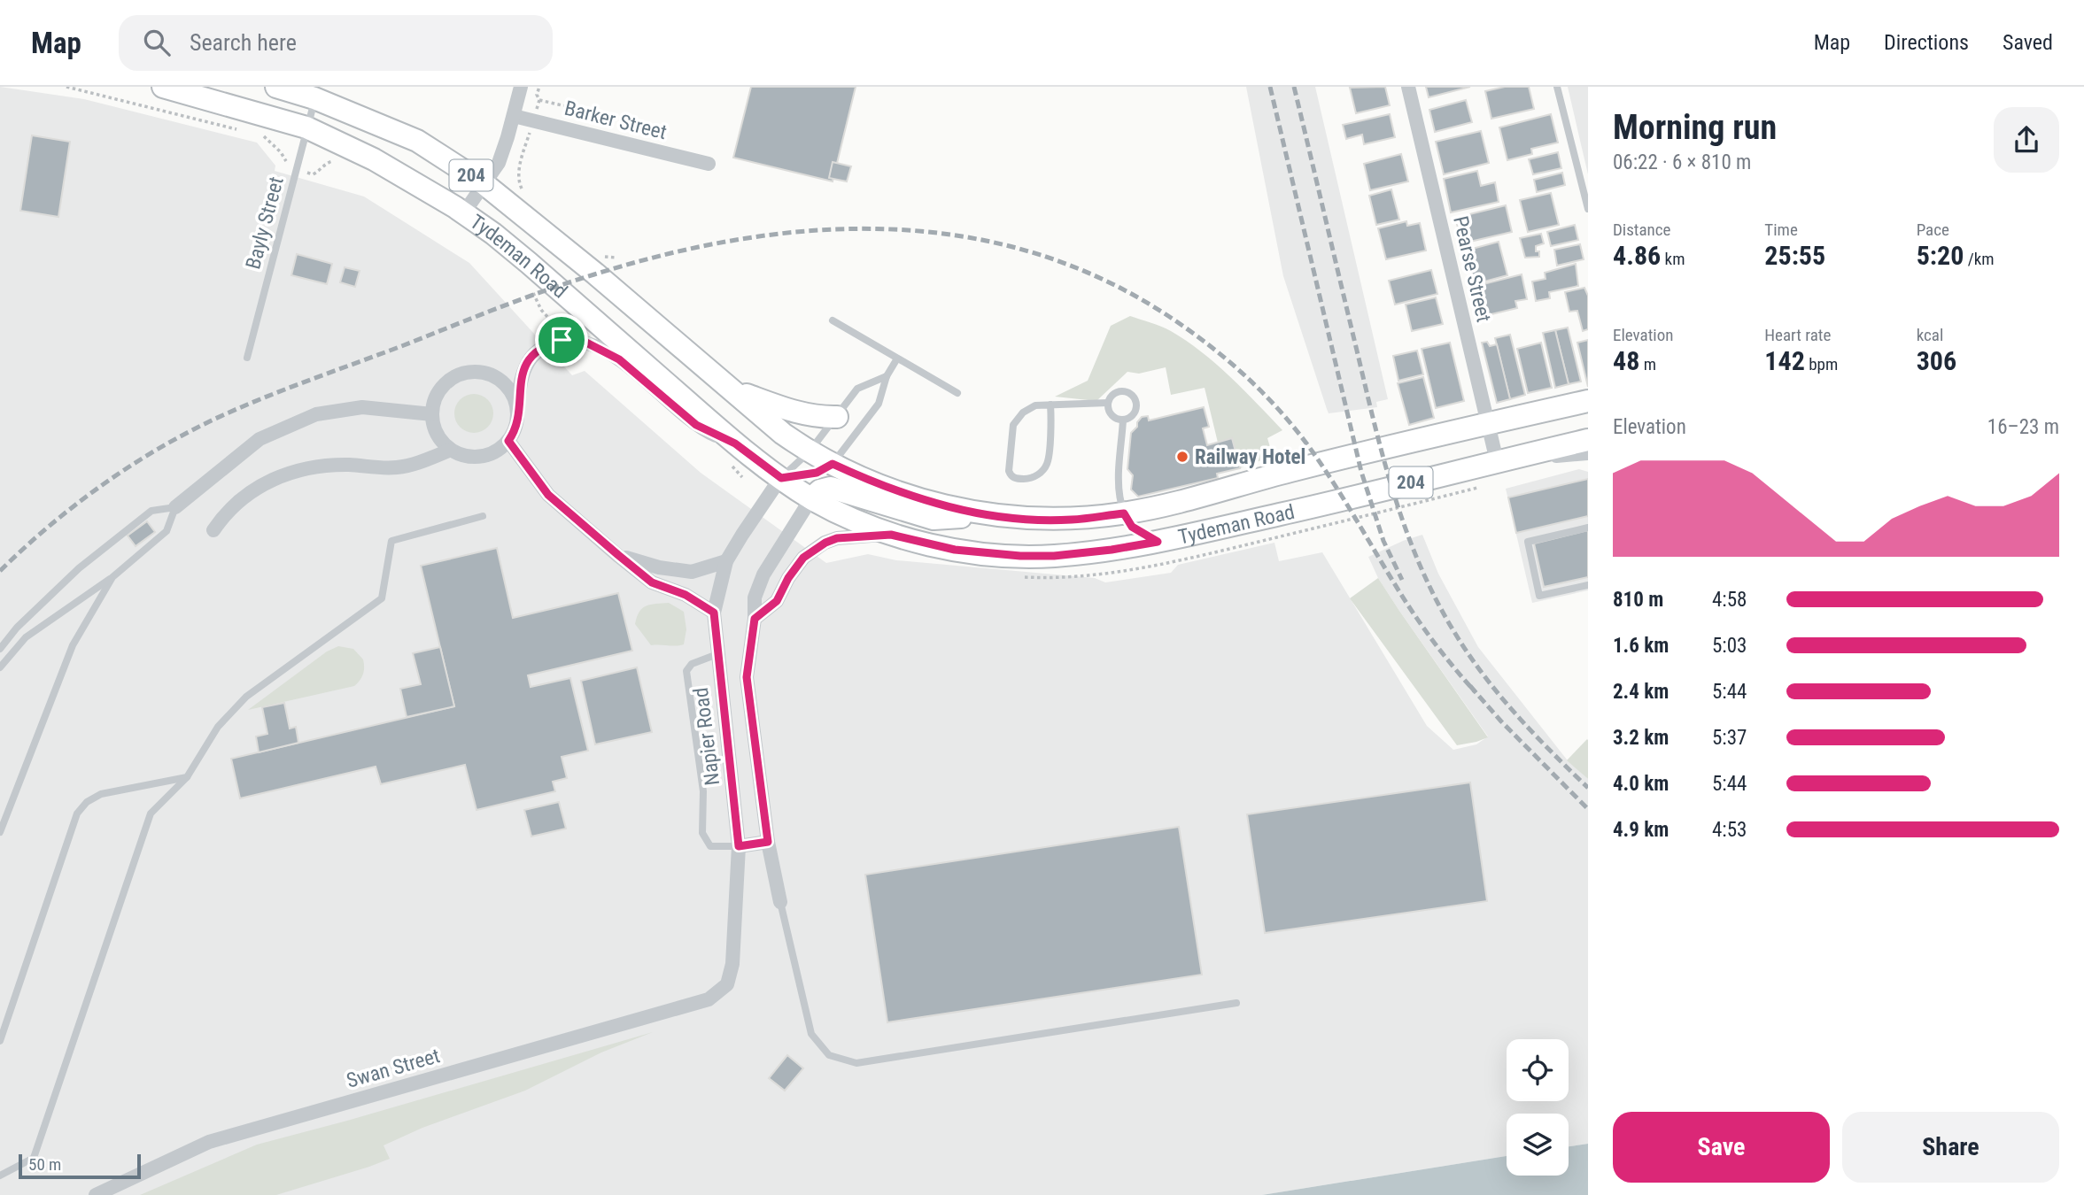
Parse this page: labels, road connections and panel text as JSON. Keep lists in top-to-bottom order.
{
  "streets": {
    "main road": ["204", "Tydeman Road"],
    "street": [
      "Barker Street",
      "Pearse Street",
      "Napier Road",
      "Swan Street"
    ],
    "lane": ["Bayly Street"]
  },
  "crossings": [
    ["Bayly Street", "Tydeman Road"],
    ["Tydeman Road", "Pearse Street"],
    ["Tydeman Road", "Napier Road"],
    ["Napier Road", "Swan Street"]
  ],
  "places": ["Railway Hotel"],
  "scale_bar": "50 m",
  "page": {
    "header": "Map",
    "search": "Search here",
    "nav": ["Map", "Directions", "Saved"],
    "heading": ["Morning run", "06:22 · 6 × 810 m"],
    "stats": [
      ["Distance", "4.86 km"],
      ["Time", "25:55"],
      ["Pace", "5:20 /km"],
      ["Elevation", "48 m"],
      ["Heart rate", "142 bpm"],
      ["kcal", "306"]
    ],
    "chart": ["Elevation", "16–23 m"],
    "list": [
      {
        "name": "810 m",
        "note": "4:58"
      },
      {
        "name": "1.6 km",
        "note": "5:03"
      },
      {
        "name": "2.4 km",
        "note": "5:44"
      },
      {
        "name": "3.2 km",
        "note": "5:37"
      },
      {
        "name": "4.0 km",
        "note": "5:44"
      },
      {
        "name": "4.9 km",
        "note": "4:53"
      }
    ],
    "buttons": ["Save", "Share"],
    "scale": "50 m"
  }
}
